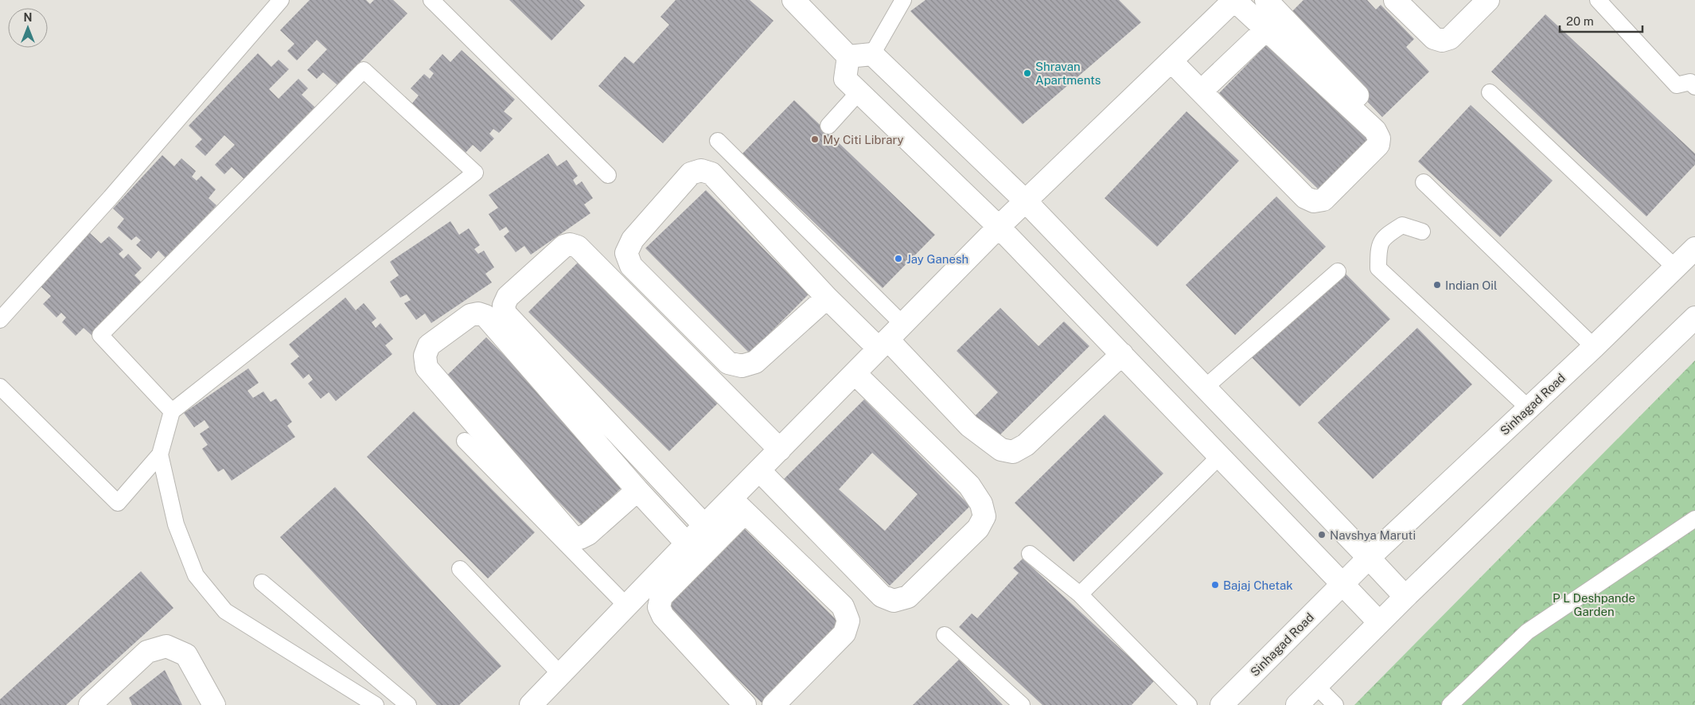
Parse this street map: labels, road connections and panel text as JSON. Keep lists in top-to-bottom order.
{
  "streets": {
    "street": ["Sinhagad Road"]
  },
  "parks": ["P L Deshpande Garden"],
  "places": [
    "Shravan Apartments",
    "My Citi Library",
    "Jay Ganesh",
    "Indian Oil",
    "Navshya Maruti",
    "Bajaj Chetak"
  ],
  "scale_bar": "20 m",
  "north": "top"
}
